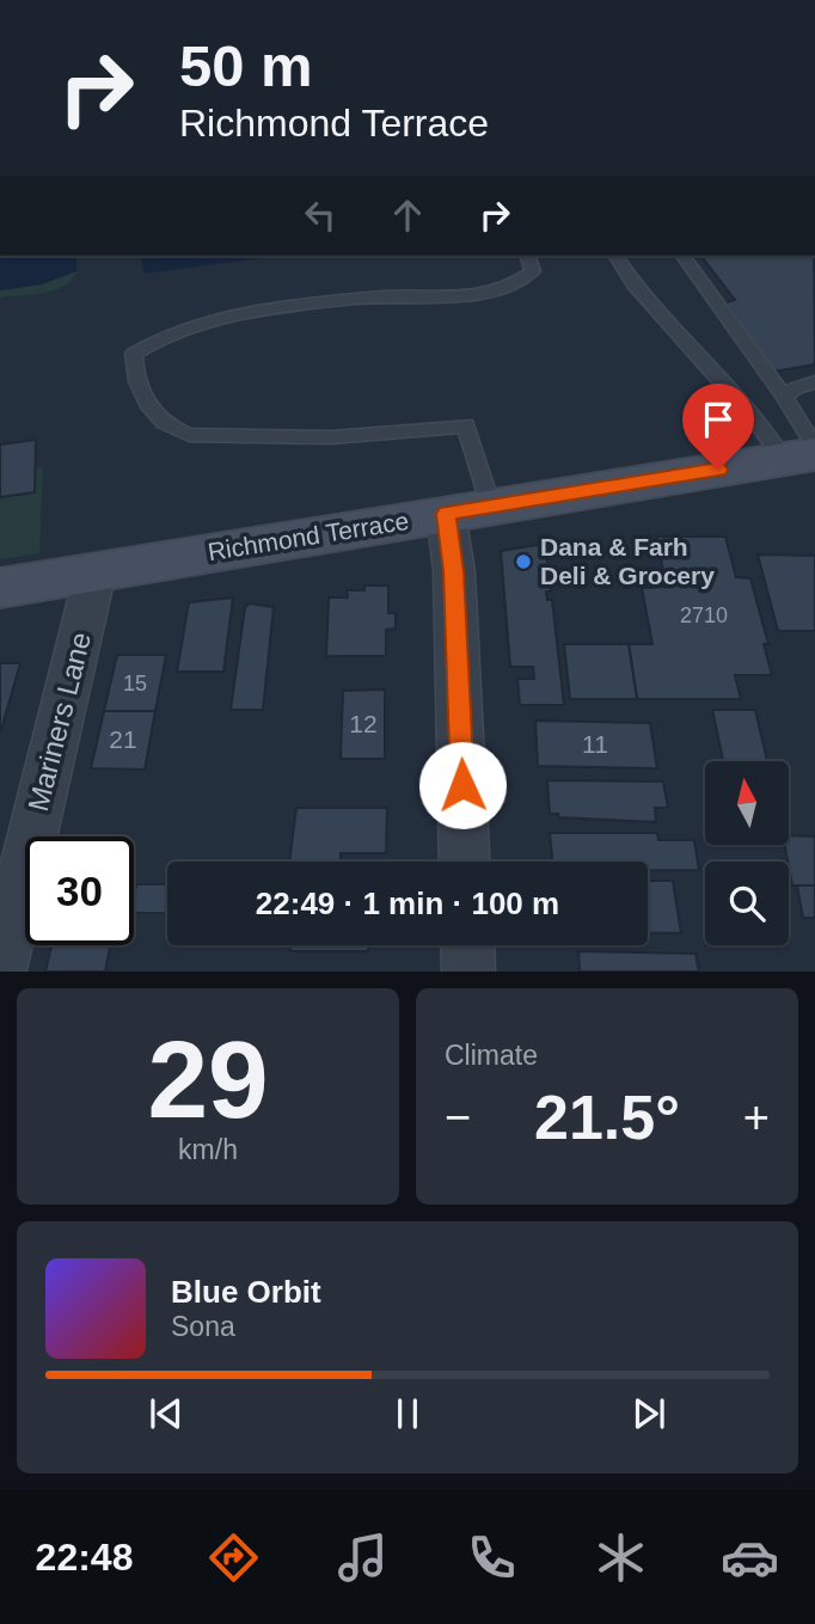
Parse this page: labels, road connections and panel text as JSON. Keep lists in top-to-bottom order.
{
  "streets": {
    "main road": ["Richmond Terrace"],
    "street": ["Mariners Lane"]
  },
  "crossings": [
    ["Richmond Terrace", "Mariners Lane"]
  ],
  "places": ["Dana & Farh Deli & Grocery"],
  "house_numbers": [
    "2710",
    "15",
    "12",
    "21",
    "11"
  ],
  "north": "top",
  "page": {
    "turn": ["50 m", "Richmond Terrace"],
    "limit": "30",
    "trip": "22:49 · 1 min · 100 m",
    "tile": [
      ["29", "km/h"],
      "Climate"
    ],
    "heat": ["−", "21.5°", "+"],
    "song": ["Blue Orbit", "Sona"],
    "tabs": "22:48"
  }
}
